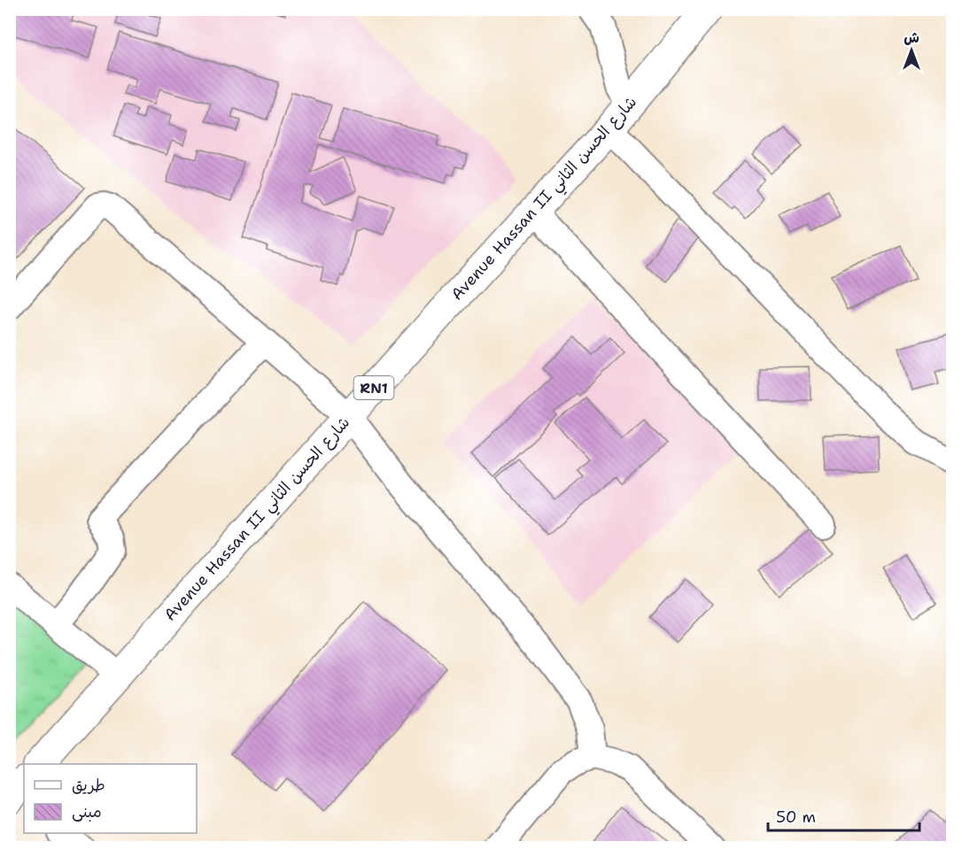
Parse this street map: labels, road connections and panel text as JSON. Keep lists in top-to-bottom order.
{
  "streets": {
    "main road": ["Avenue Hassan II شارع الحسن الثاني", "RN1"]
  },
  "legend": ["طريق", "مبنى"],
  "scale_bar": "50 m",
  "north": "top"
}
